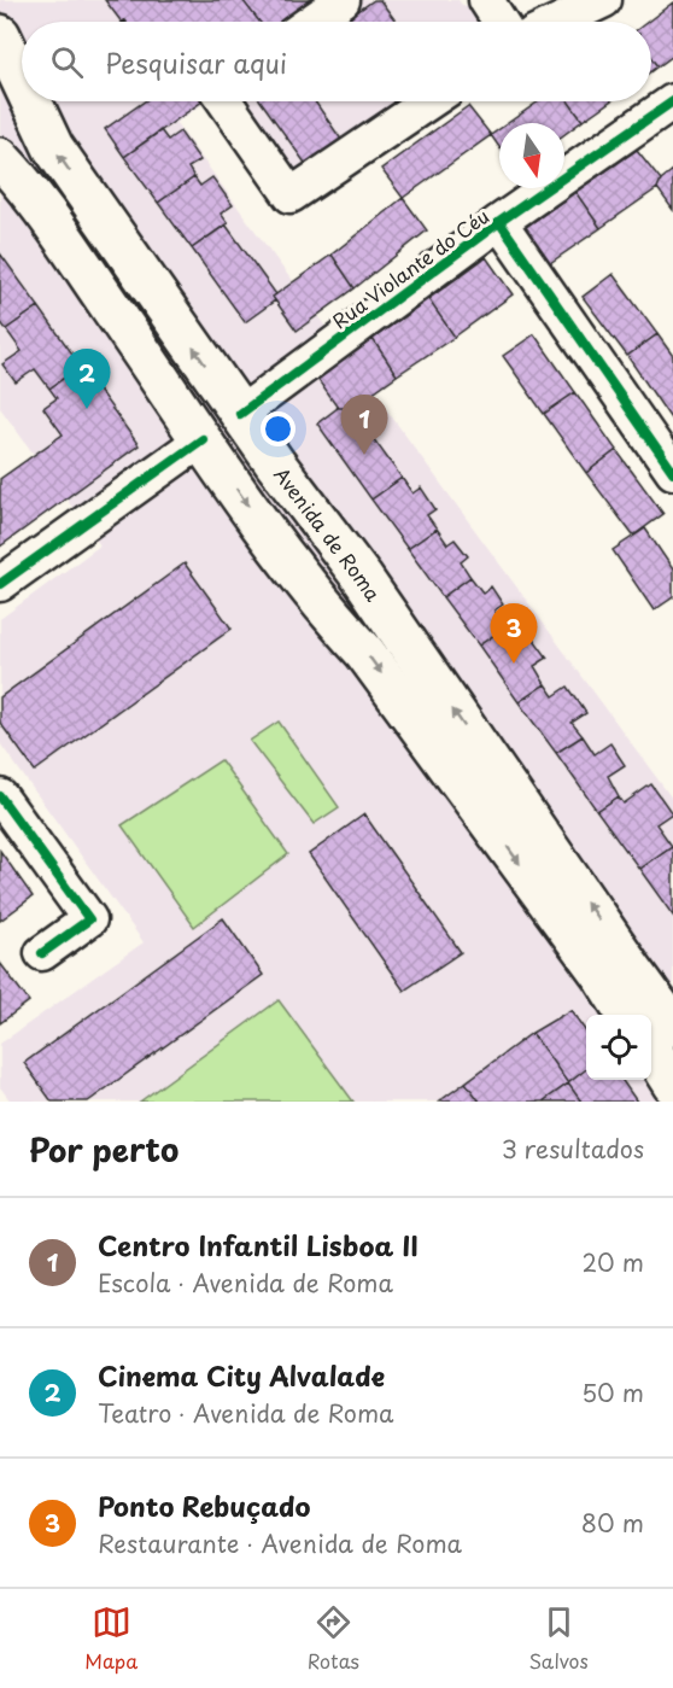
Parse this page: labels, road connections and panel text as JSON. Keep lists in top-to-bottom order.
{
  "streets": {
    "main road": ["Avenida de Roma"],
    "street": ["Rua Violante do Céu"]
  },
  "crossings": [
    ["Rua Violante do Céu", "Avenida de Roma"]
  ],
  "north": "bottom",
  "page": {
    "search": "Pesquisar aqui",
    "pins": ["2", "1", "3"],
    "heading": ["Por perto", "3 resultados"],
    "list": [
      {
        "mark": "1",
        "name": "Centro Infantil Lisboa II",
        "note": "Escola · Avenida de Roma",
        "value": "20 m"
      },
      {
        "mark": "2",
        "name": "Cinema City Alvalade",
        "note": "Teatro · Avenida de Roma",
        "value": "50 m"
      },
      {
        "mark": "3",
        "name": "Ponto Rebuçado",
        "note": "Restaurante · Avenida de Roma",
        "value": "80 m"
      }
    ],
    "nav": ["Mapa", "Rotas", "Salvos"]
  }
}
